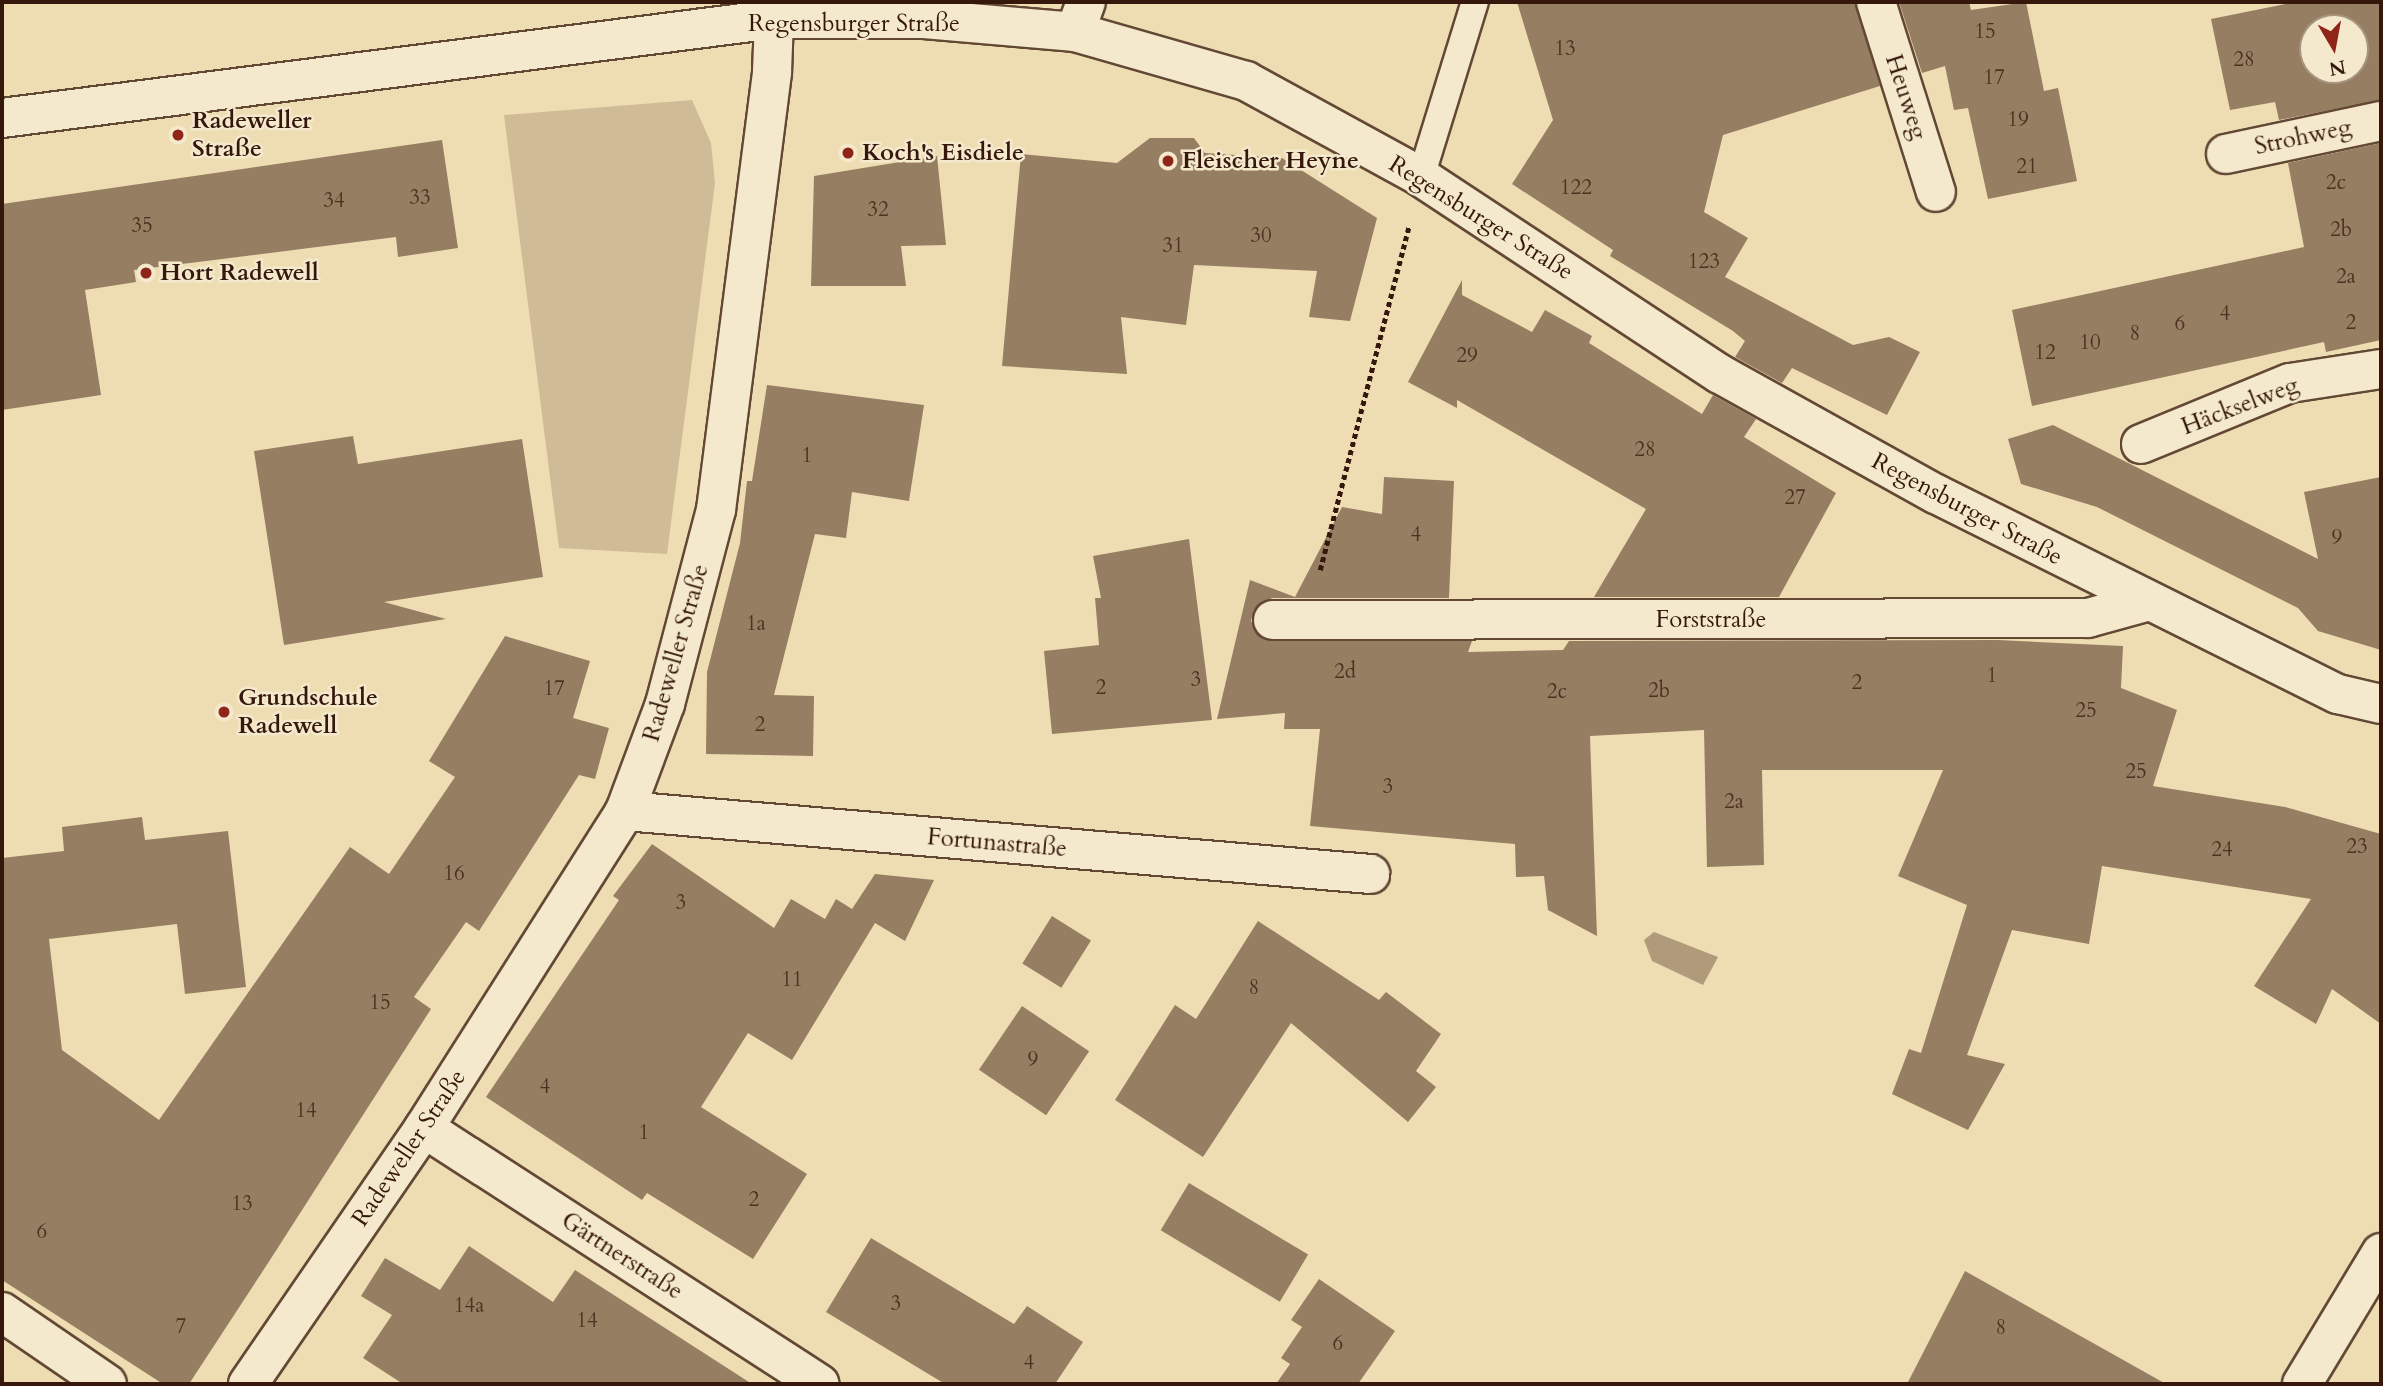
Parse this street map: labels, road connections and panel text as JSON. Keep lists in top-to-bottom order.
{
  "streets": {
    "street": [
      "Regensburger Straße",
      "Heuweg",
      "Strohweg",
      "Häckselweg",
      "Forststraße",
      "Radeweller Straße",
      "Fortunastraße",
      "Gärtnerstraße"
    ]
  },
  "crossings": [
    ["Regensburger Straße", "Forststraße"],
    ["Regensburger Straße", "Radeweller Straße"],
    ["Radeweller Straße", "Fortunastraße"],
    ["Radeweller Straße", "Gärtnerstraße"]
  ],
  "places": [
    "Radeweller Straße",
    "Koch's Eisdiele",
    "Fleischer Heyne",
    "Hort Radewell",
    "Grundschule Radewell"
  ],
  "house_numbers": [
    "15",
    "13",
    "28",
    "17",
    "19",
    "21",
    "2c",
    "122",
    "33",
    "34",
    "32",
    "35",
    "2b",
    "30",
    "31",
    "123",
    "2a",
    "4",
    "2",
    "6",
    "8",
    "10",
    "12",
    "29",
    "28",
    "1",
    "27",
    "4",
    "9",
    "1a",
    "2d",
    "1",
    "3",
    "2",
    "2",
    "17",
    "2b",
    "2c",
    "25",
    "2",
    "25",
    "3",
    "2a",
    "23",
    "24",
    "16",
    "3",
    "11",
    "8",
    "15",
    "9",
    "4",
    "14",
    "1",
    "2",
    "13",
    "6",
    "3",
    "14a",
    "14",
    "7",
    "8",
    "6",
    "4"
  ],
  "north": "bottom"
}
